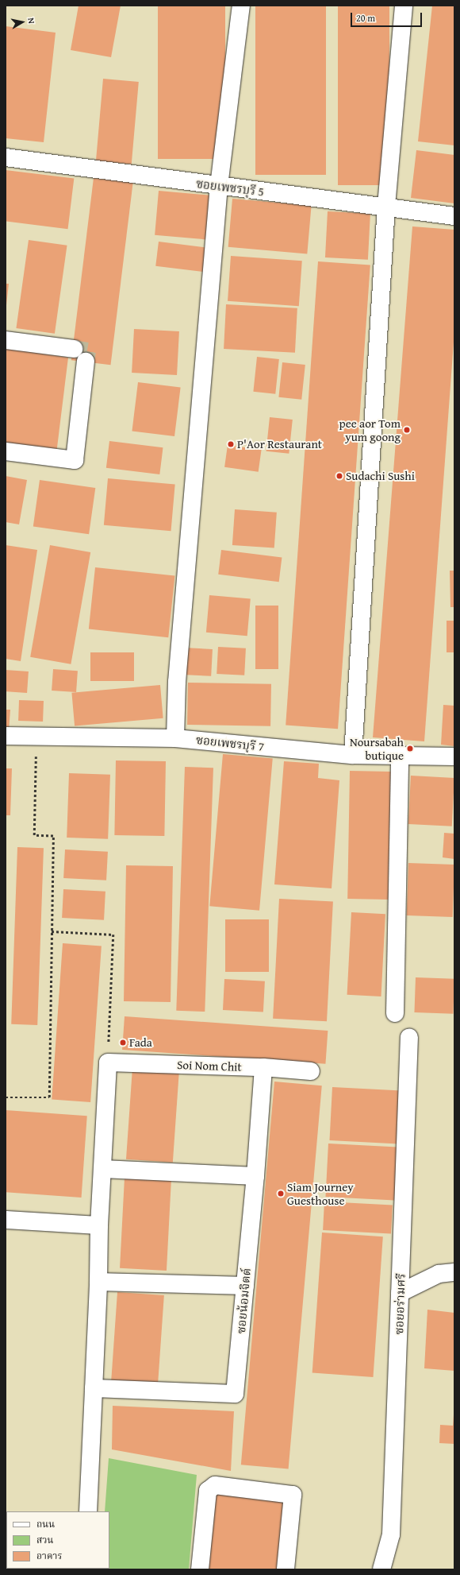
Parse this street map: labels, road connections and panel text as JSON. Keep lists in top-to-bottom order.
{
  "streets": {
    "street": [
      "ซอยเพชรบุรี 5",
      "ซอยเพชรบุรี 7",
      "Soi Nom Chit",
      "ซอยน้อมจิตต์",
      "ซอยอร่ามศรี"
    ]
  },
  "crossings": [
    ["Soi Nom Chit", "ซอยน้อมจิตต์"]
  ],
  "places": [
    "pee aor Tom yum goong",
    "P'Aor Restaurant",
    "Sudachi Sushi",
    "Noursabah butique",
    "Fada",
    "Siam Journey Guesthouse"
  ],
  "legend": ["ถนน", "สวน", "อาคาร"],
  "scale_bar": "20 m",
  "north": "right"
}
